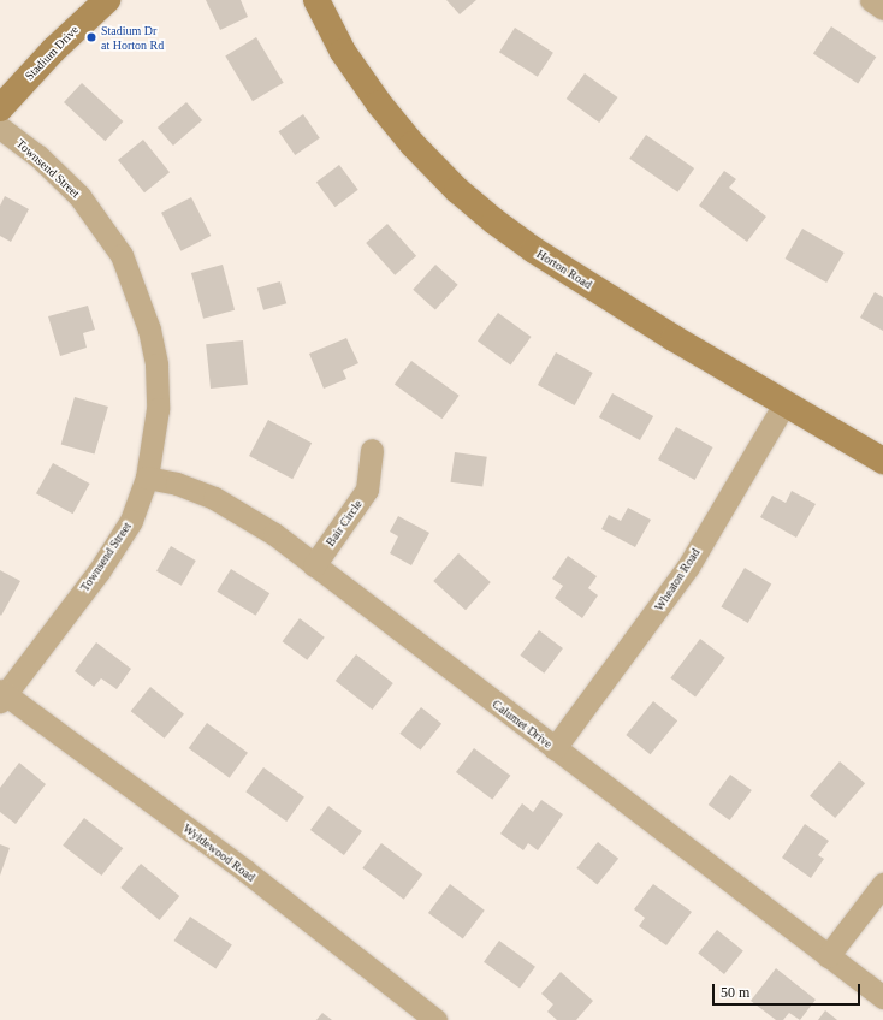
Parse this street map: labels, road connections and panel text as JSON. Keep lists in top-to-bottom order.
{
  "streets": {
    "street": [
      "Stadium Drive",
      "Townsend Street",
      "Horton Road",
      "Bair Circle",
      "Wheaton Road",
      "Calumet Drive",
      "Wyldewood Road"
    ]
  },
  "crossings": [
    ["Townsend Street", "Calumet Drive"],
    ["Townsend Street", "Wyldewood Road"],
    ["Horton Road", "Wheaton Road"],
    ["Bair Circle", "Calumet Drive"],
    ["Wheaton Road", "Calumet Drive"]
  ],
  "places": ["Stadium Dr at Horton Rd"],
  "scale_bar": "50 m"
}
